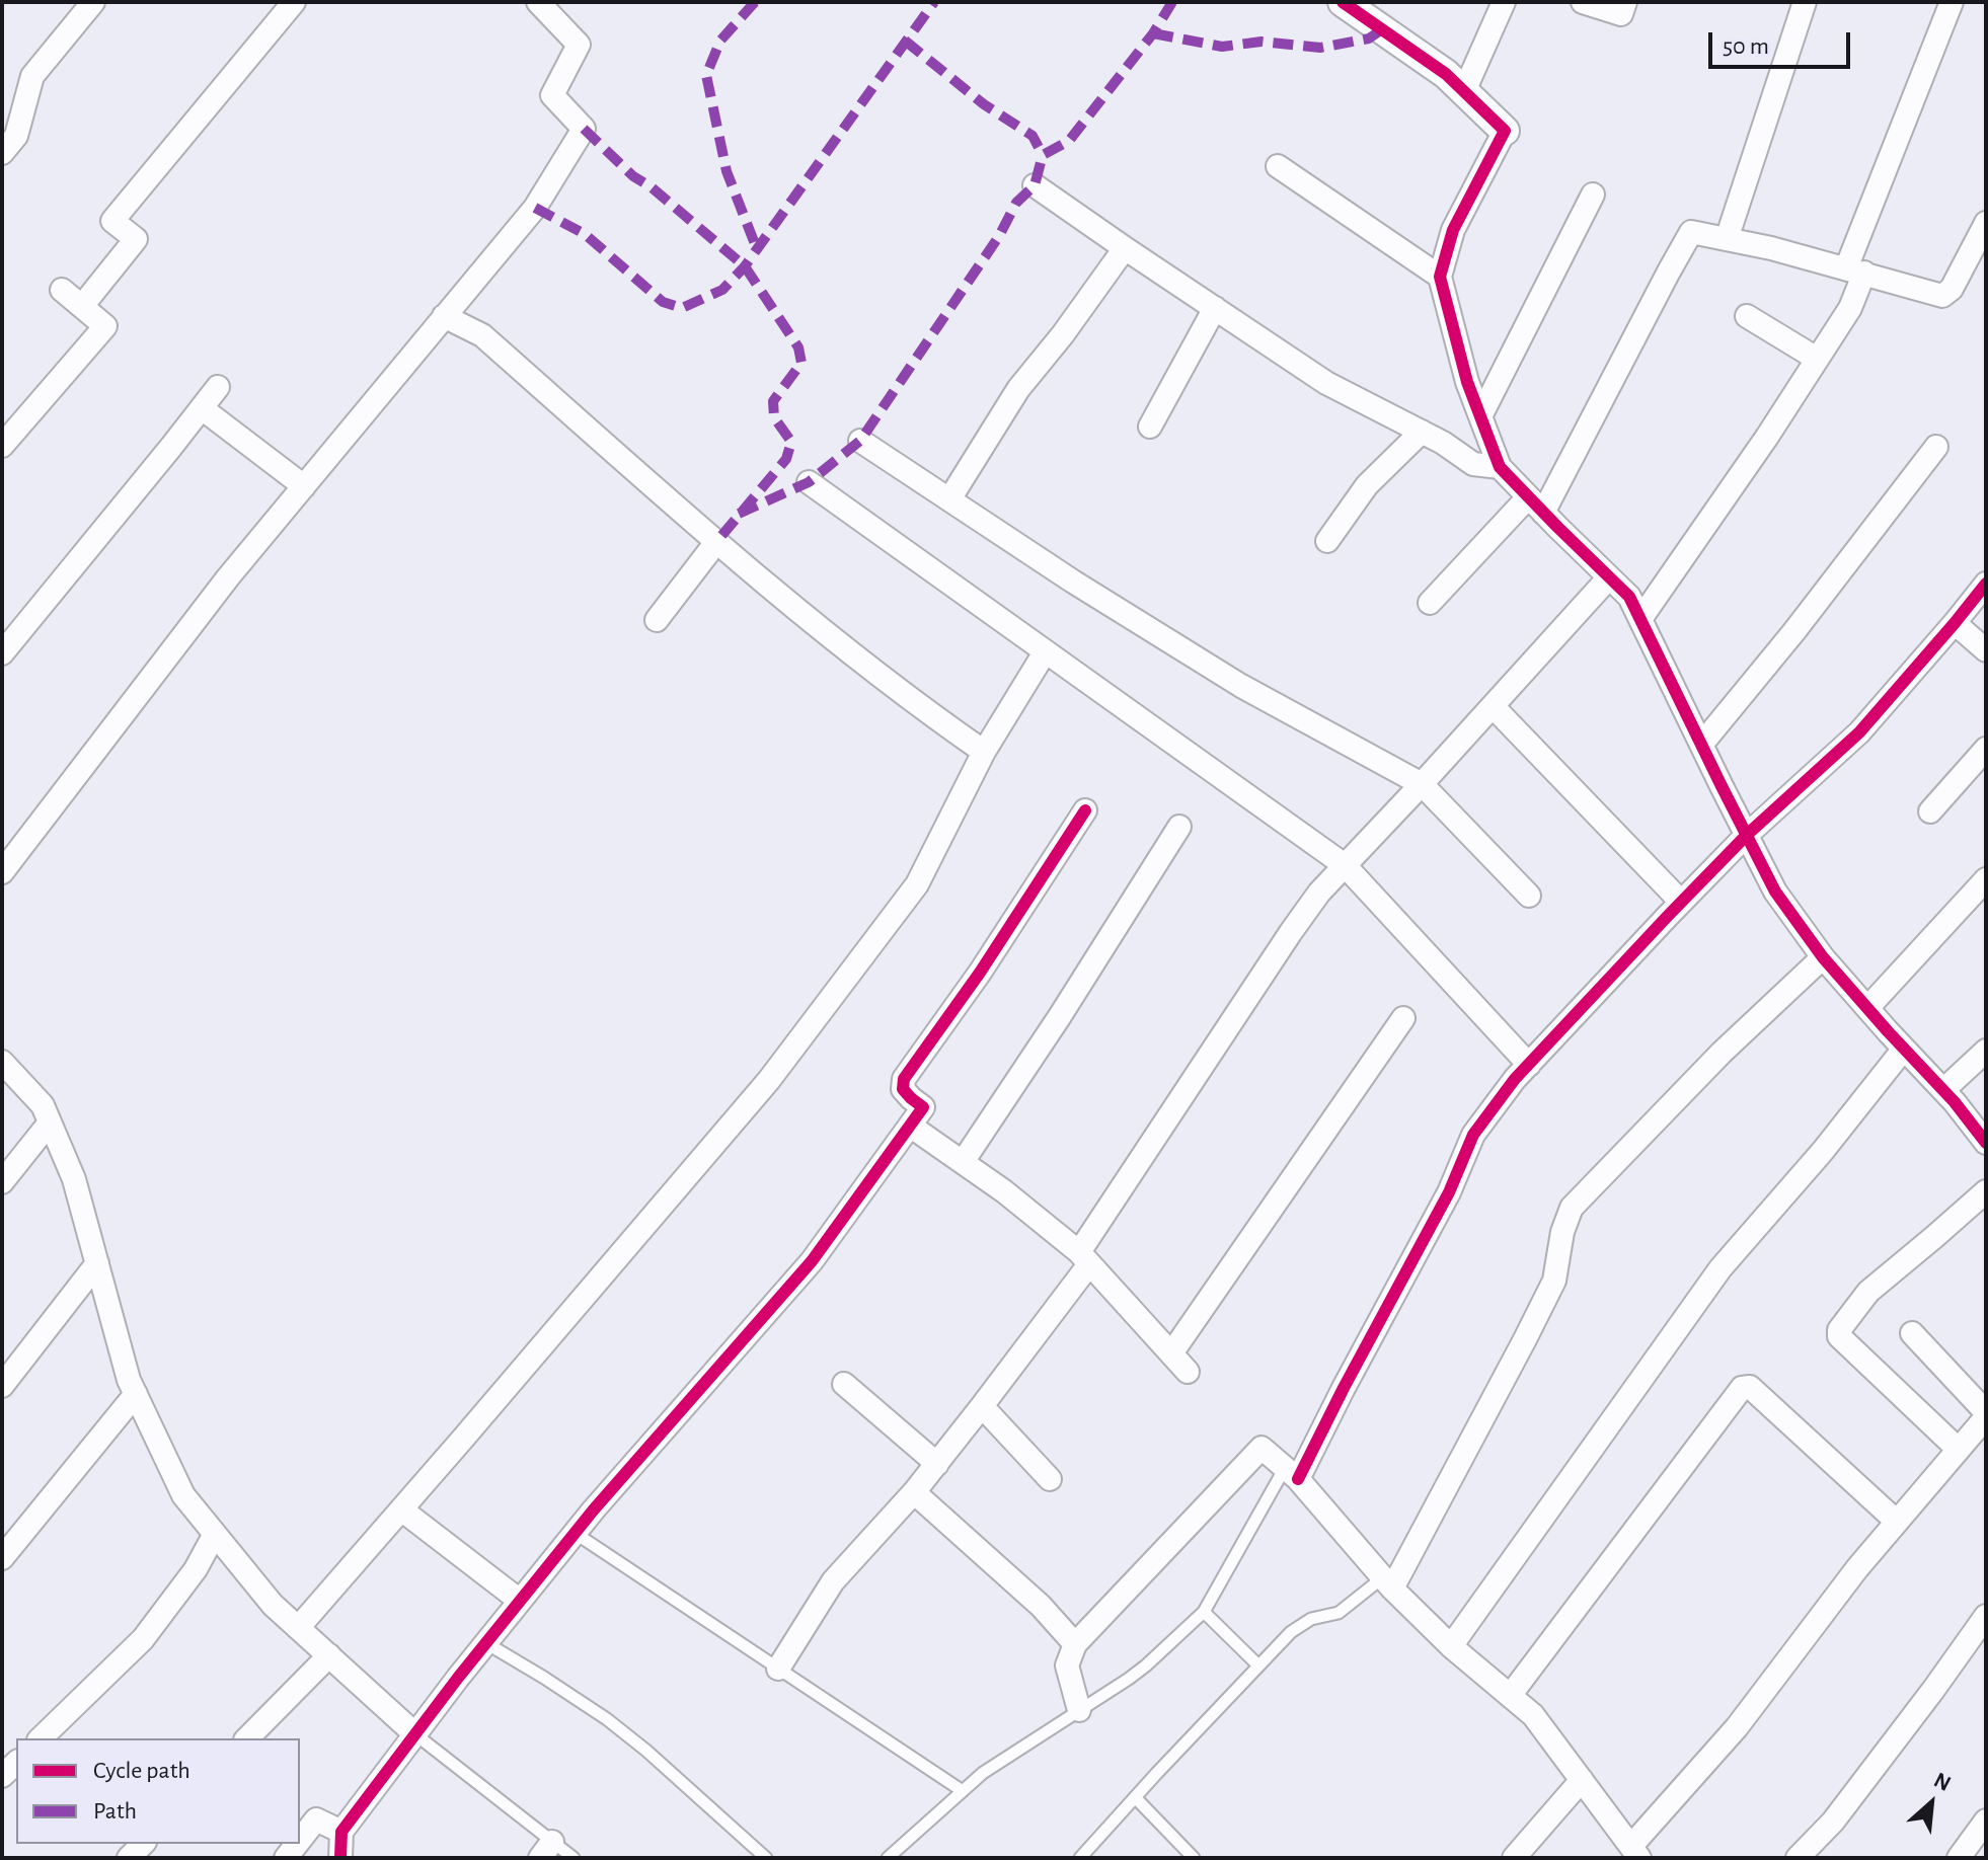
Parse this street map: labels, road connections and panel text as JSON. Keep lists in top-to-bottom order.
{
  "legend": ["Cycle path", "Path"],
  "scale_bar": "50 m",
  "north": "top right"
}
